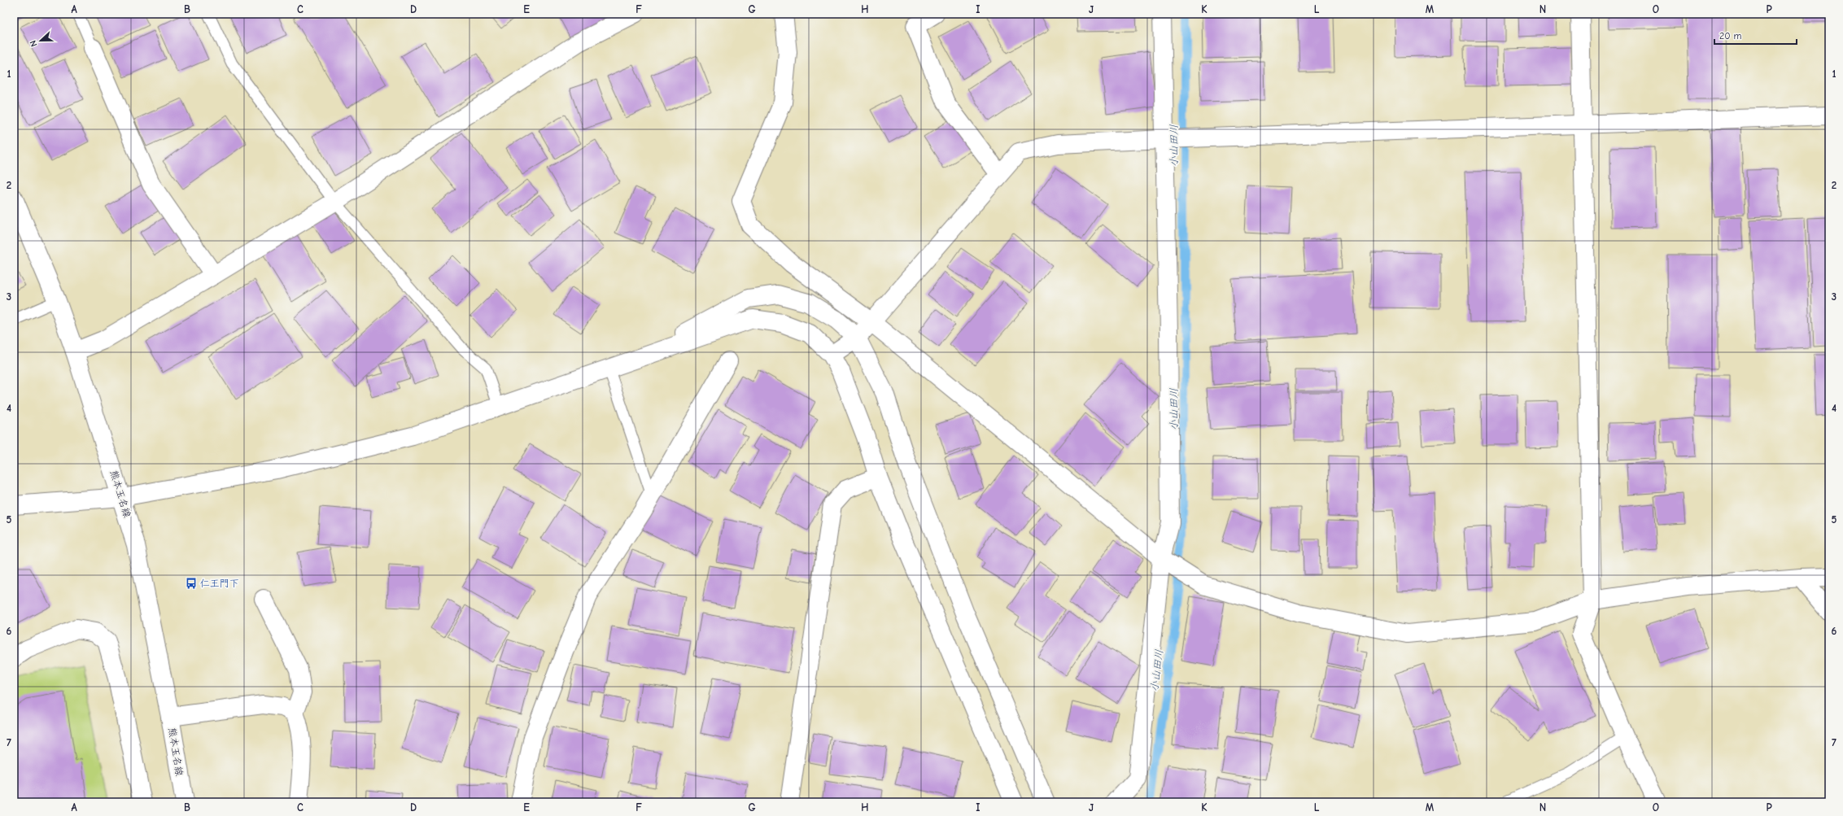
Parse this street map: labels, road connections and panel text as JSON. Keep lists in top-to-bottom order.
{
  "streets": {
    "street": ["熊本玉名線"]
  },
  "water": ["小山田川"],
  "places": {
    "bus stop": ["仁王門下"]
  },
  "scale_bar": "20 m",
  "north": "left",
  "grid": {
    "columns": [
      "A",
      "B",
      "C",
      "D",
      "E",
      "F",
      "G",
      "H",
      "I",
      "J",
      "K",
      "L",
      "M",
      "N",
      "O",
      "P"
    ],
    "rows": [
      "1",
      "2",
      "3",
      "4",
      "5",
      "6",
      "7"
    ]
  }
}
